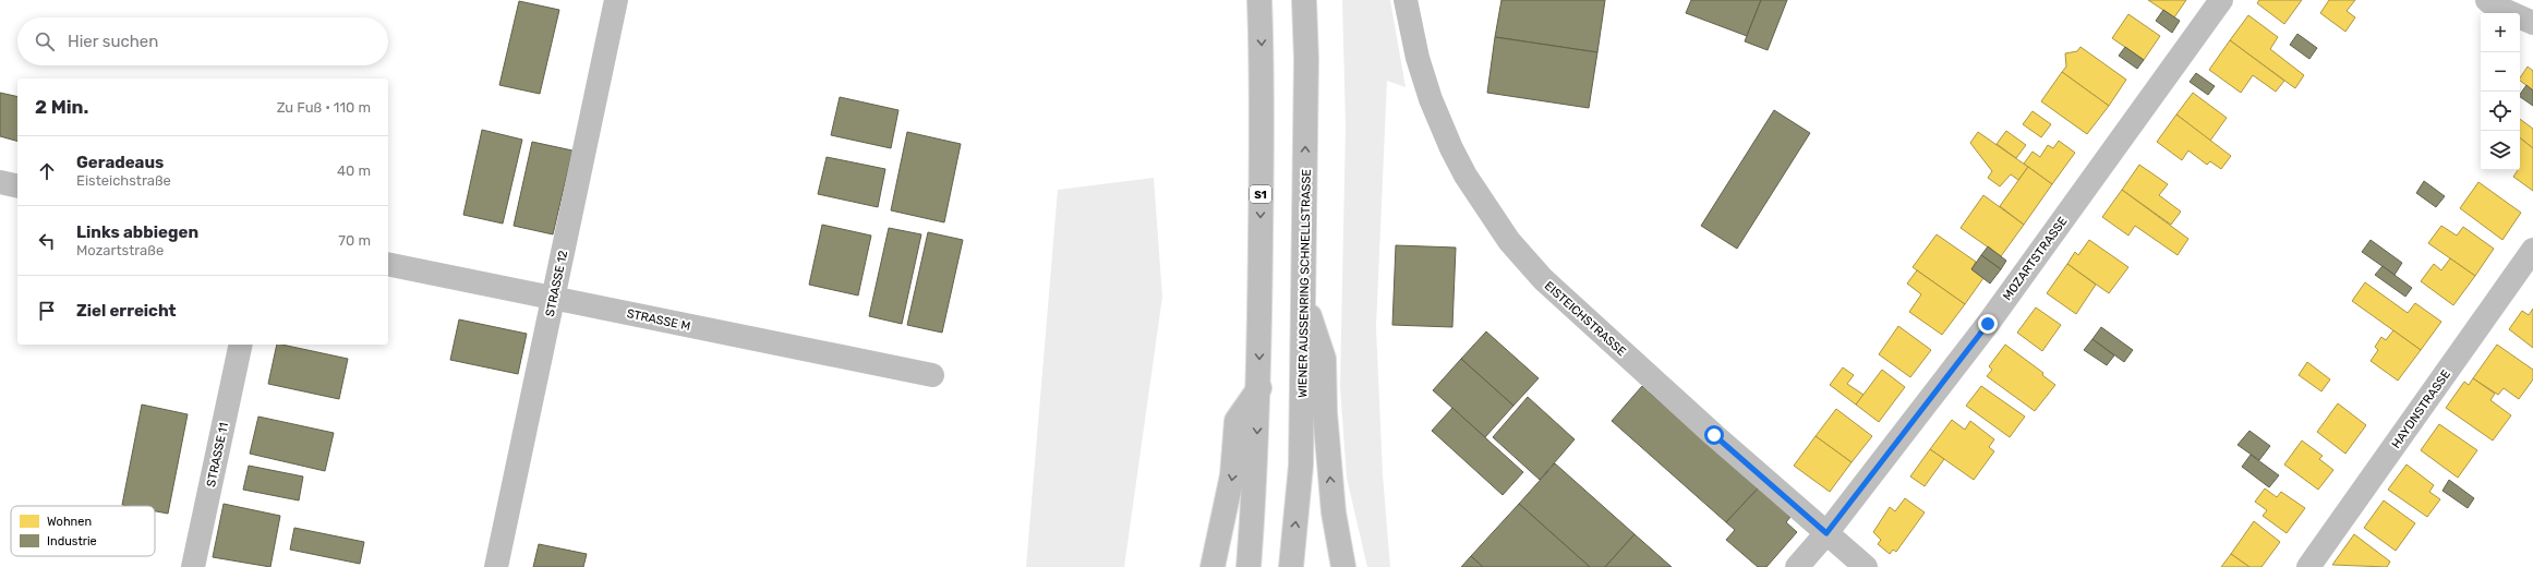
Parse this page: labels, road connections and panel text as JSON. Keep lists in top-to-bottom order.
{
  "streets": {
    "main road": [
      "S1",
      "MOZARTSTRASSE",
      "STRASSE 12",
      "WIENER AUSSENRING SCHNELLSTRASSE",
      "EISTEICHSTRASSE",
      "STRASSE M",
      "HAYDNSTRASSE",
      "STRASSE 11"
    ]
  },
  "crossings": [
    ["MOZARTSTRASSE", "EISTEICHSTRASSE"],
    ["STRASSE 12", "STRASSE M"]
  ],
  "legend": ["Wohnen", "Industrie"],
  "page": {
    "map_buttons": ["+", "−"],
    "search": "Hier suchen",
    "heading": ["2 Min.", "Zu Fuß · 110 m"],
    "list": [
      ["Geradeaus", "Eisteichstraße", "40 m"],
      ["Links abbiegen", "Mozartstraße", "70 m"],
      "Ziel erreicht"
    ]
  }
}
